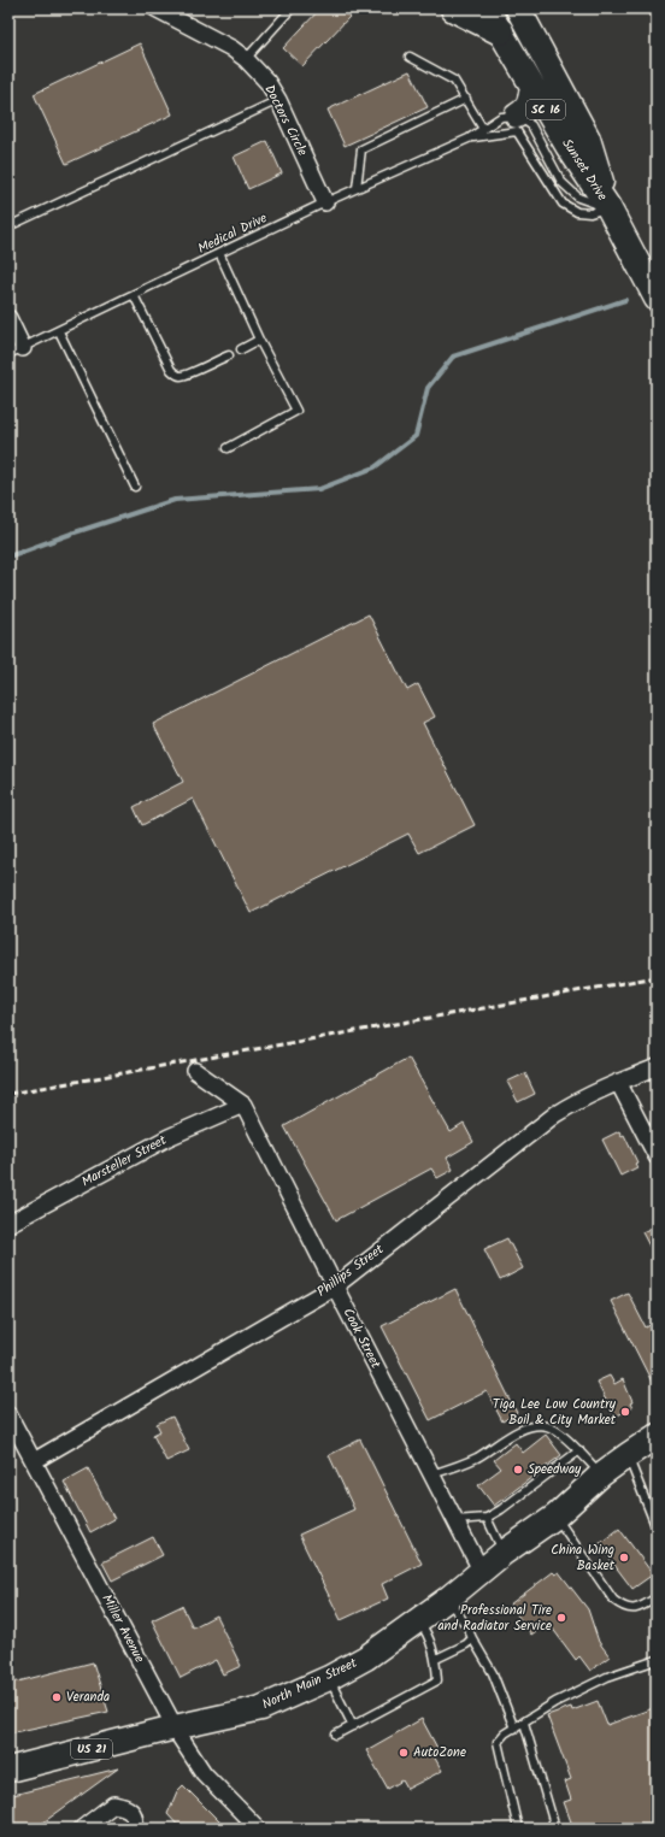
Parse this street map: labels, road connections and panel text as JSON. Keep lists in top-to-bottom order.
{
  "streets": {
    "main road": [
      "SC 16",
      "Sunset Drive",
      "North Main Street",
      "US 21"
    ],
    "street": [
      "Doctors Circle",
      "Marsteller Street",
      "Phillips Street",
      "Cook Street",
      "Miller Avenue"
    ],
    "lane": ["Medical Drive"]
  },
  "crossings": [
    ["Doctors Circle", "Medical Drive"],
    ["Sunset Drive", "Medical Drive"],
    ["Marsteller Street", "Cook Street"],
    ["Phillips Street", "Cook Street"],
    ["Phillips Street", "Miller Avenue"],
    ["Cook Street", "North Main Street"],
    ["Miller Avenue", "North Main Street"]
  ],
  "places": [
    "Tiga Lee Low Country Boil & City Market",
    "Speedway",
    "China Wing Basket",
    "Professional Tire and Radiator Service",
    "Veranda",
    "AutoZone"
  ]
}
